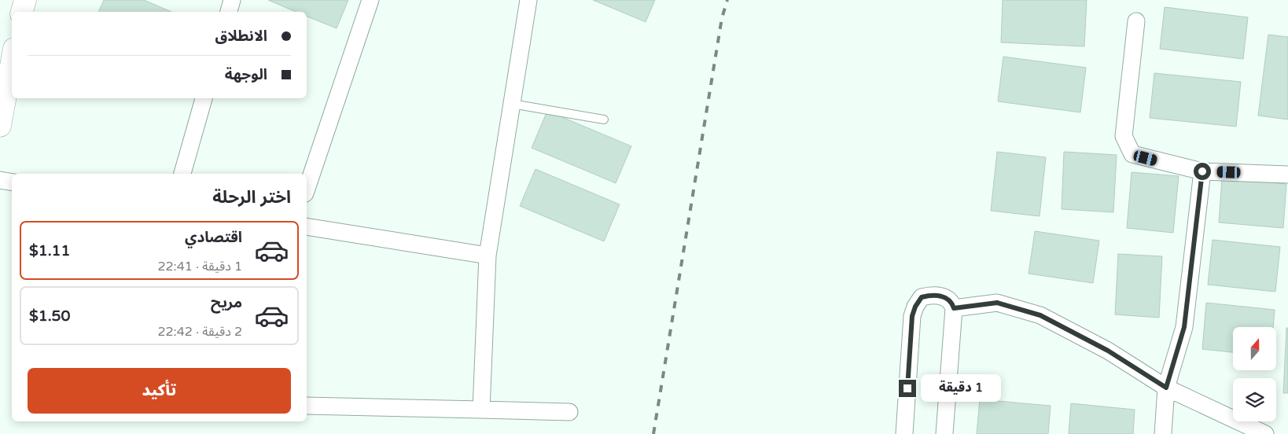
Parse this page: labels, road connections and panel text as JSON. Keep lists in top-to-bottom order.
{
  "north": "top",
  "page": {
    "banner": ["الانطلاق", "الوجهة"],
    "heading": "اختر الرحلة",
    "list": [
      {
        "name": "اقتصادي",
        "note": "1 دقيقة · 22:41",
        "value": "$1.11"
      },
      {
        "name": "مريح",
        "note": "2 دقيقة · 22:42",
        "value": "$1.50"
      }
    ],
    "buttons": "تأكيد",
    "bubble": "1 دقيقة"
  }
}
